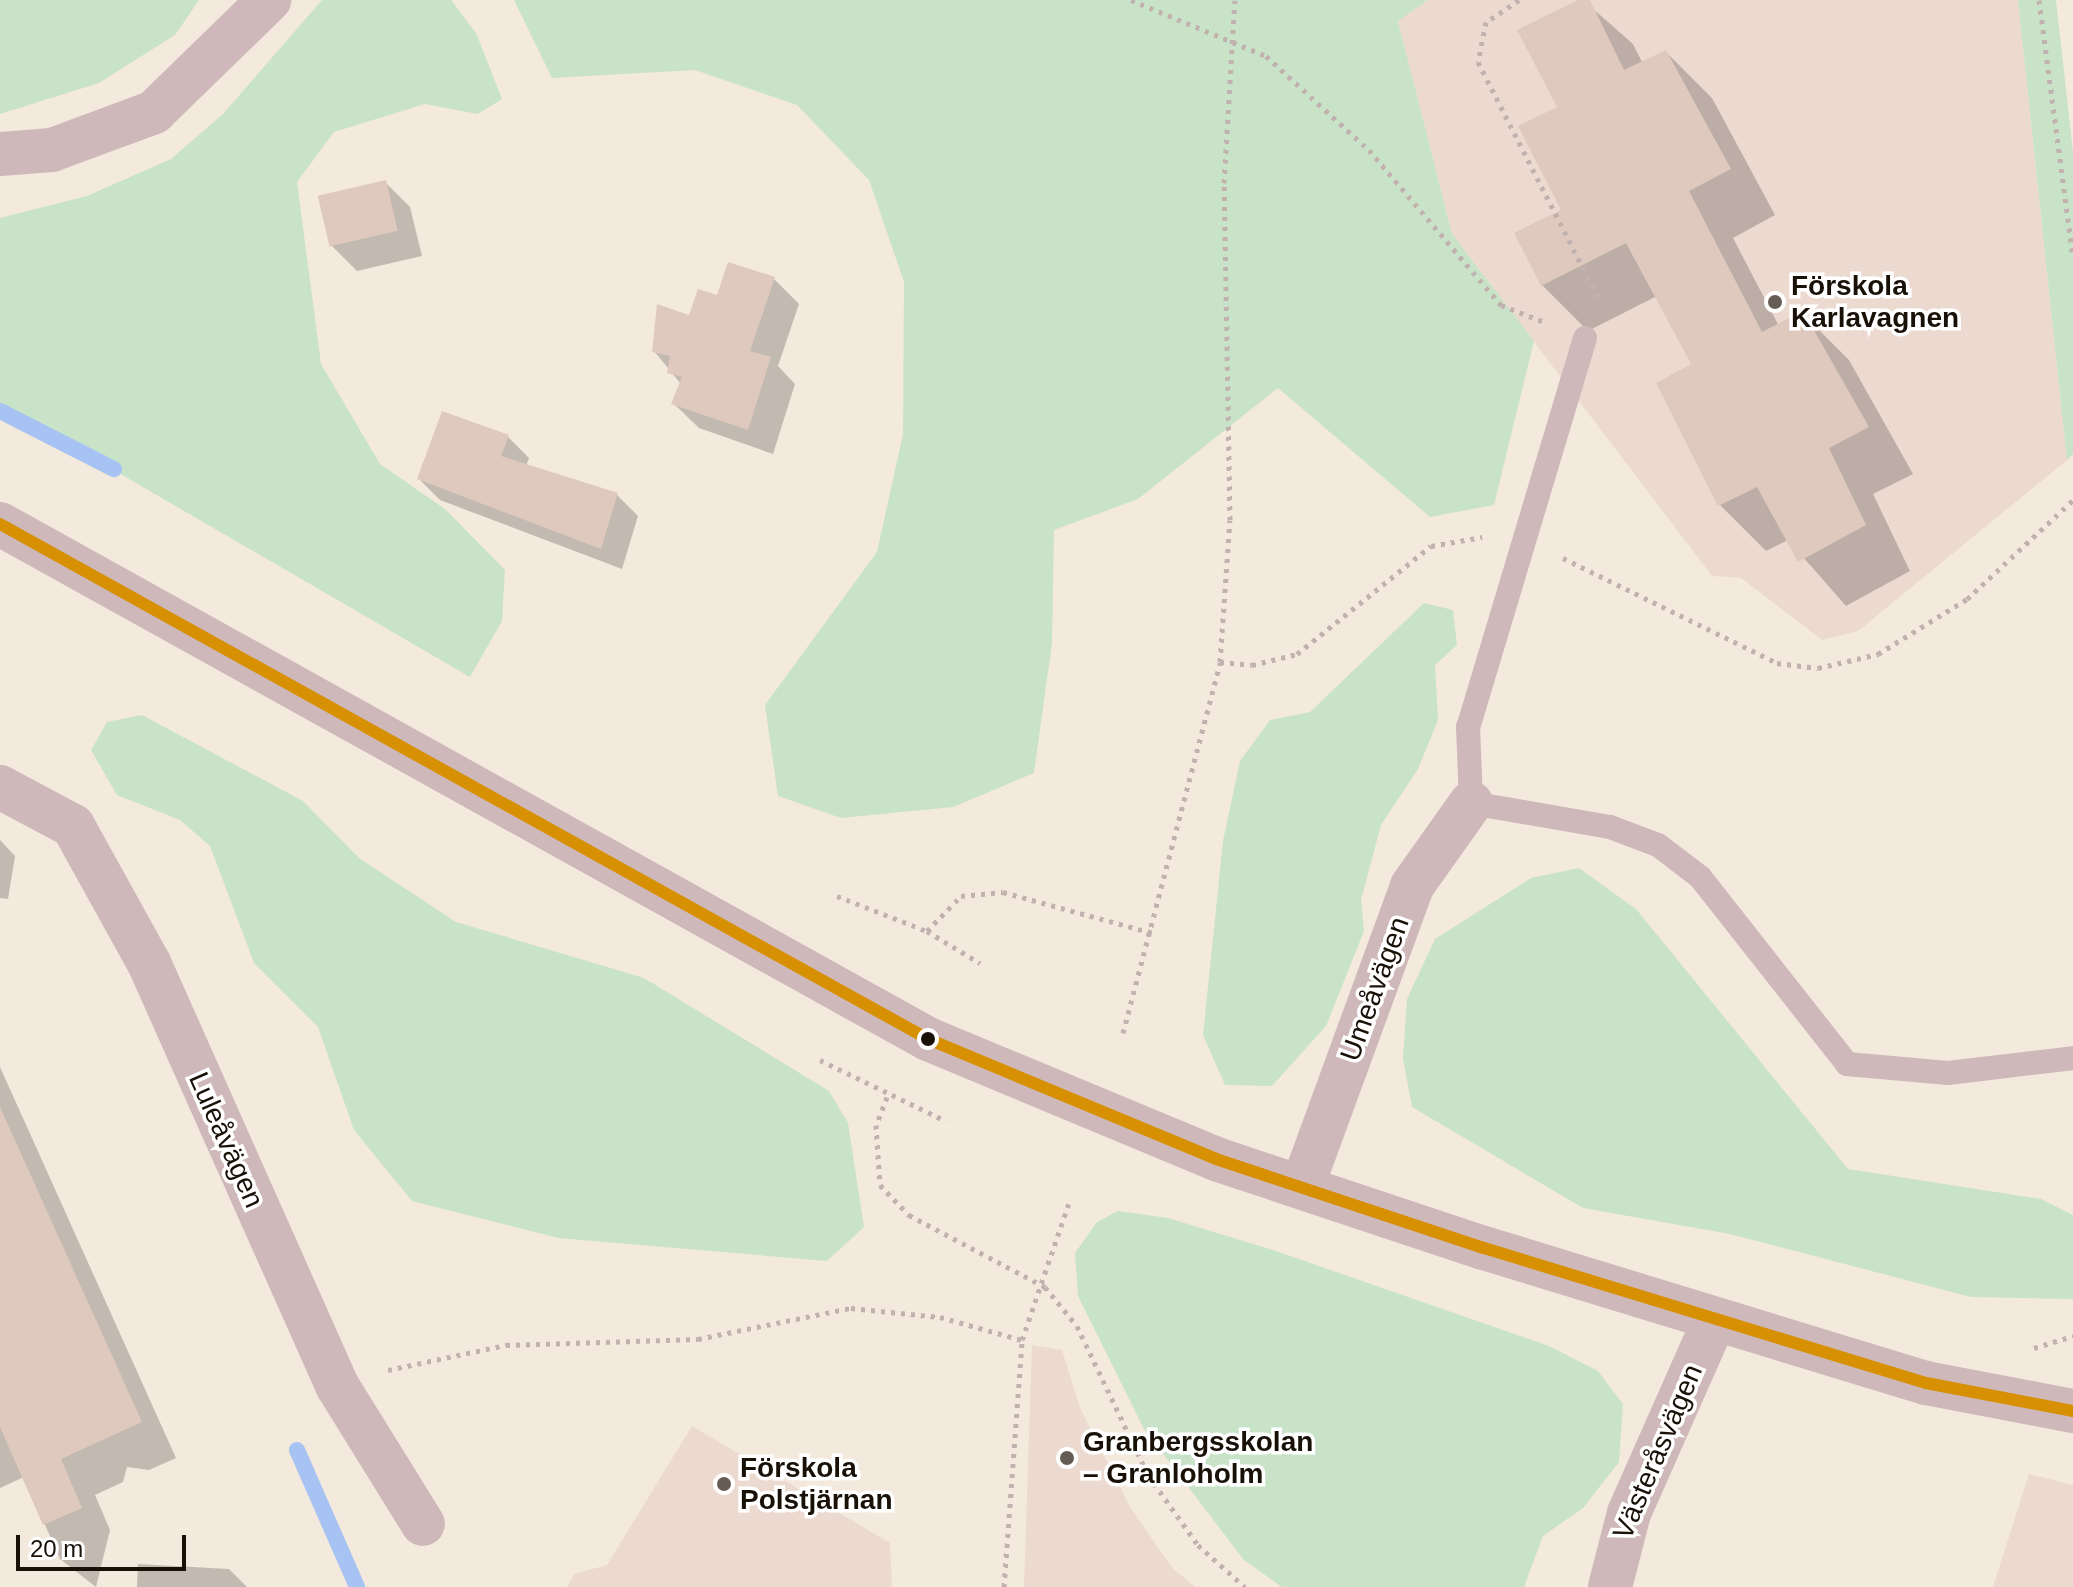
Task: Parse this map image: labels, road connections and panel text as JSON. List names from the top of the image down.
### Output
{
  "streets": {
    "street": ["Umeåvägen", "Luleåvägen", "Västeråsvägen"]
  },
  "places": ["Förskola Karlavagnen", "Granbergsskolan – Granloholm", "Förskola Polstjärnan"],
  "scale_bar": "20 m"
}
